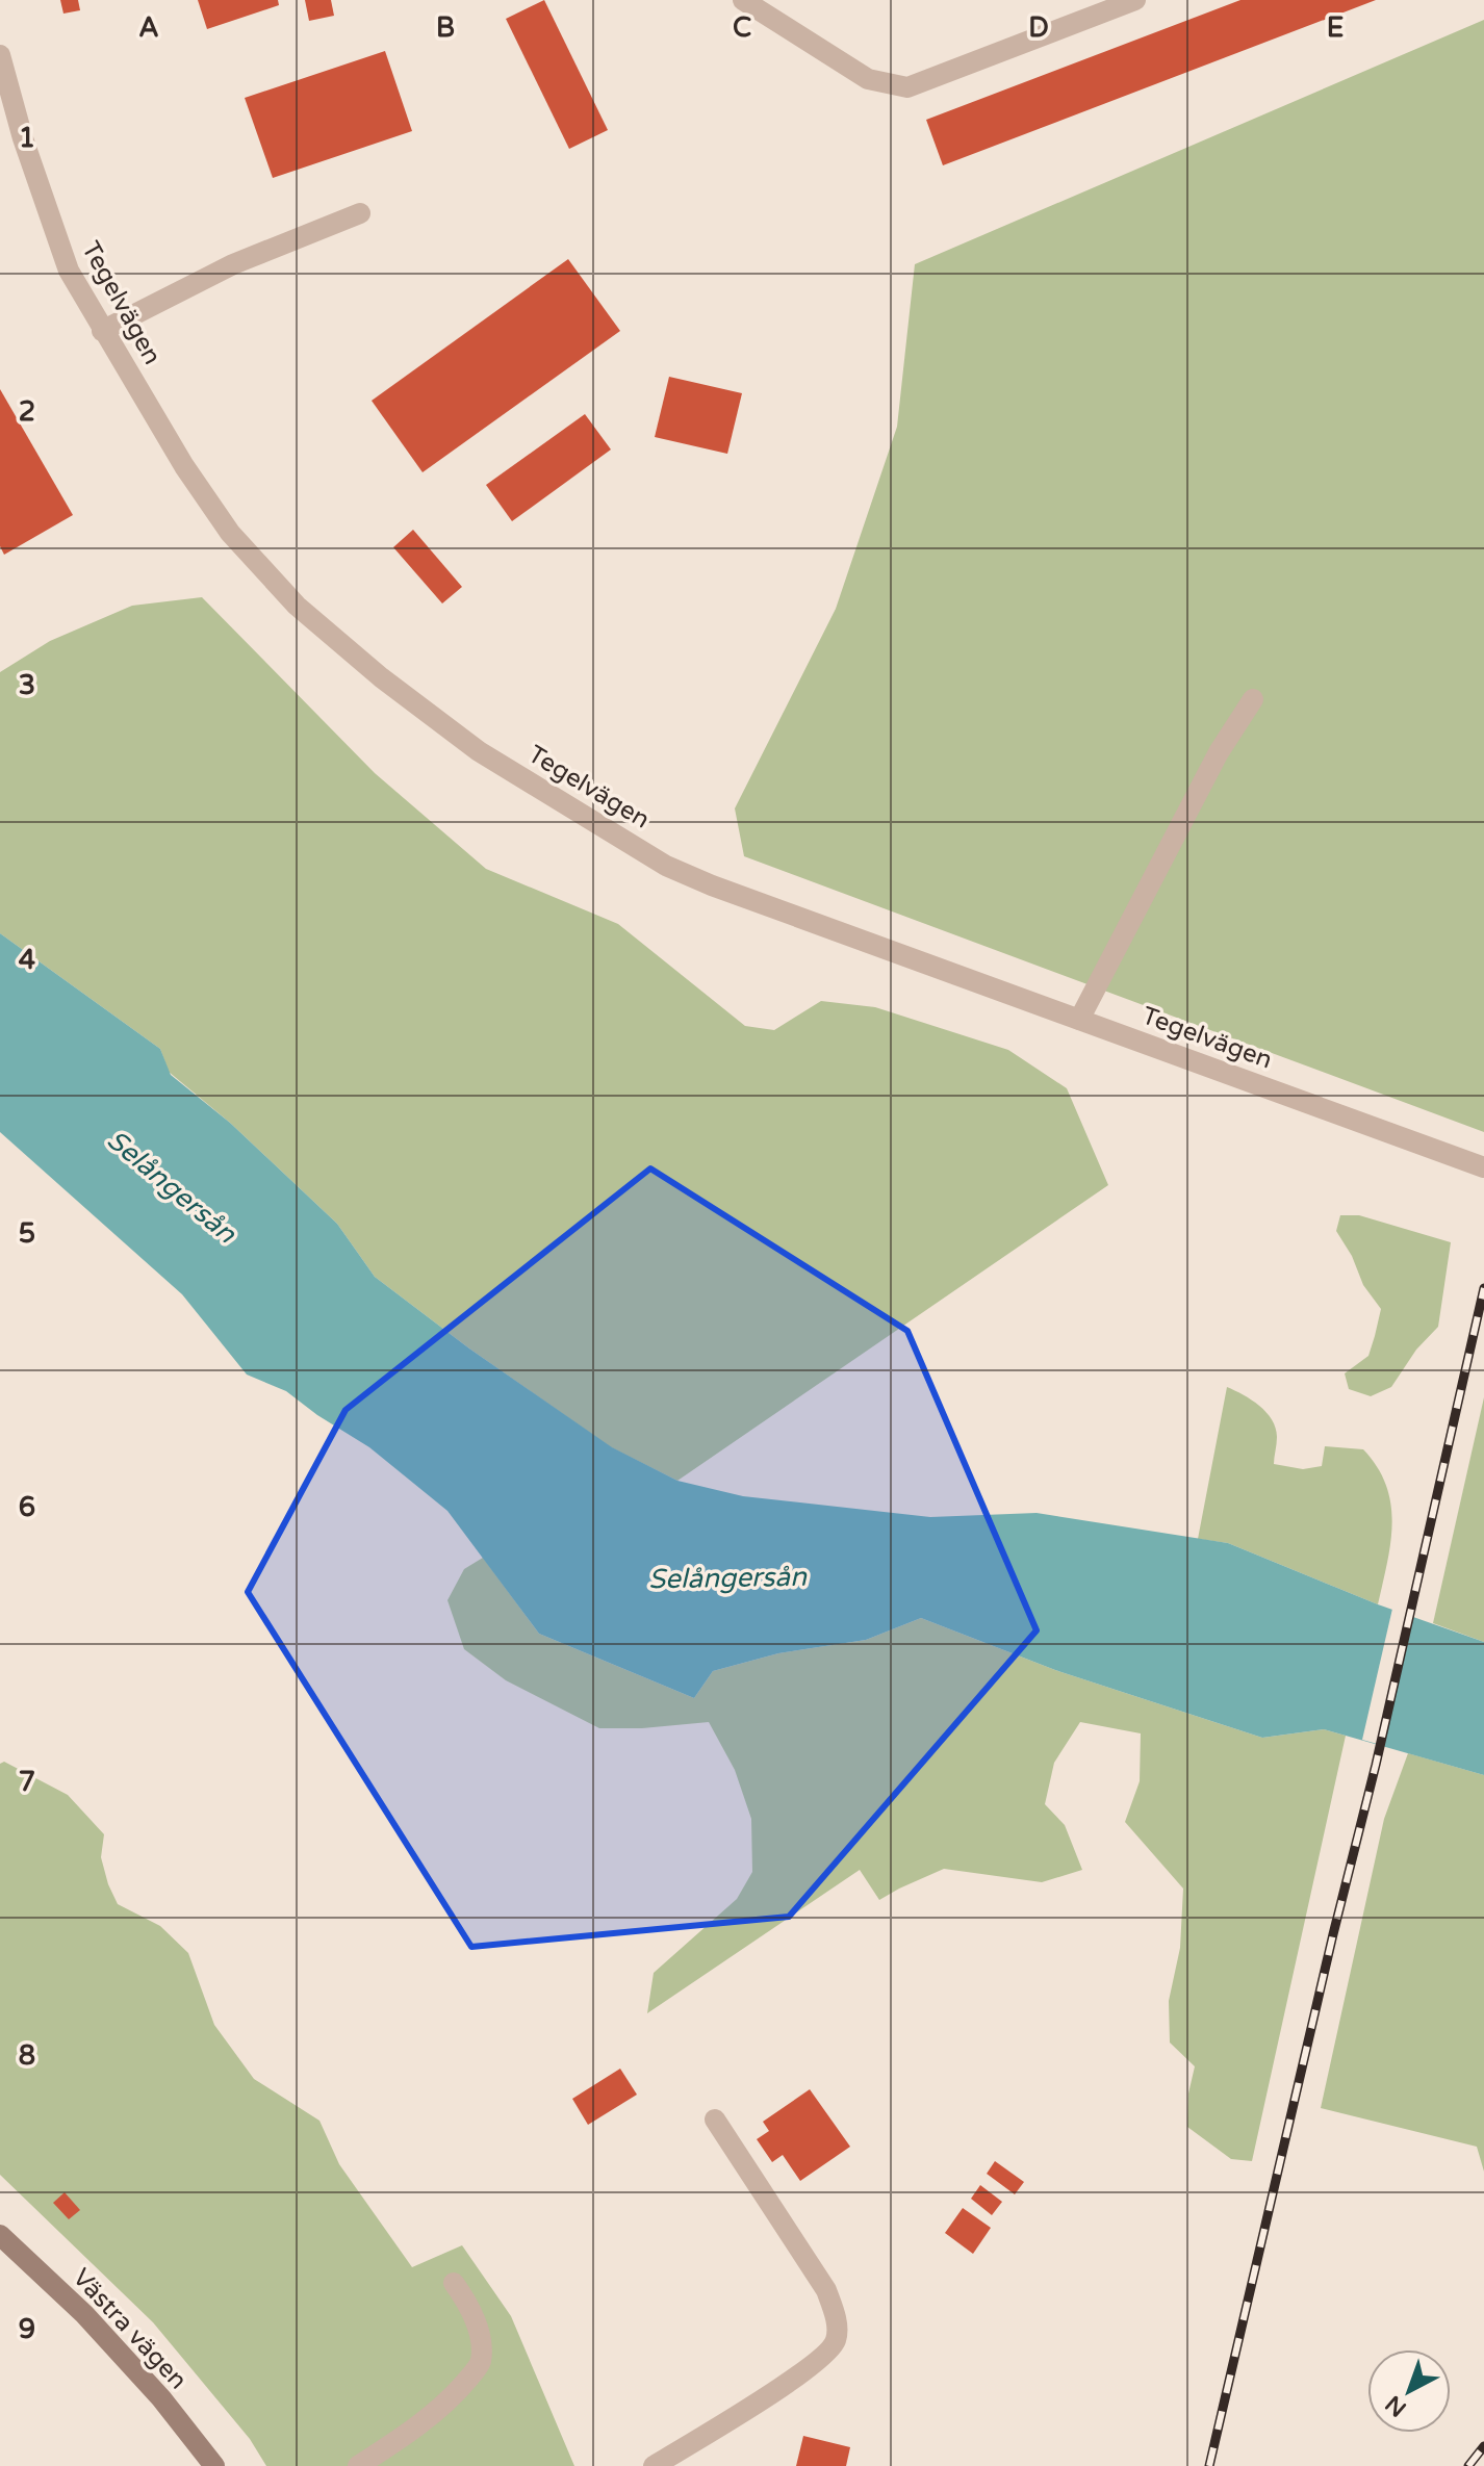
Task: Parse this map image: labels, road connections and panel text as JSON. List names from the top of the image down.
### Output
{
  "streets": {
    "street": ["Tegelvägen", "Västra vägen"]
  },
  "water": ["Selångersån"],
  "north": "bottom left",
  "grid": {
    "columns": [
      "A",
      "B",
      "C",
      "D",
      "E"
    ],
    "rows": [
      "1",
      "2",
      "3",
      "4",
      "5",
      "6",
      "7",
      "8",
      "9"
    ]
  }
}
